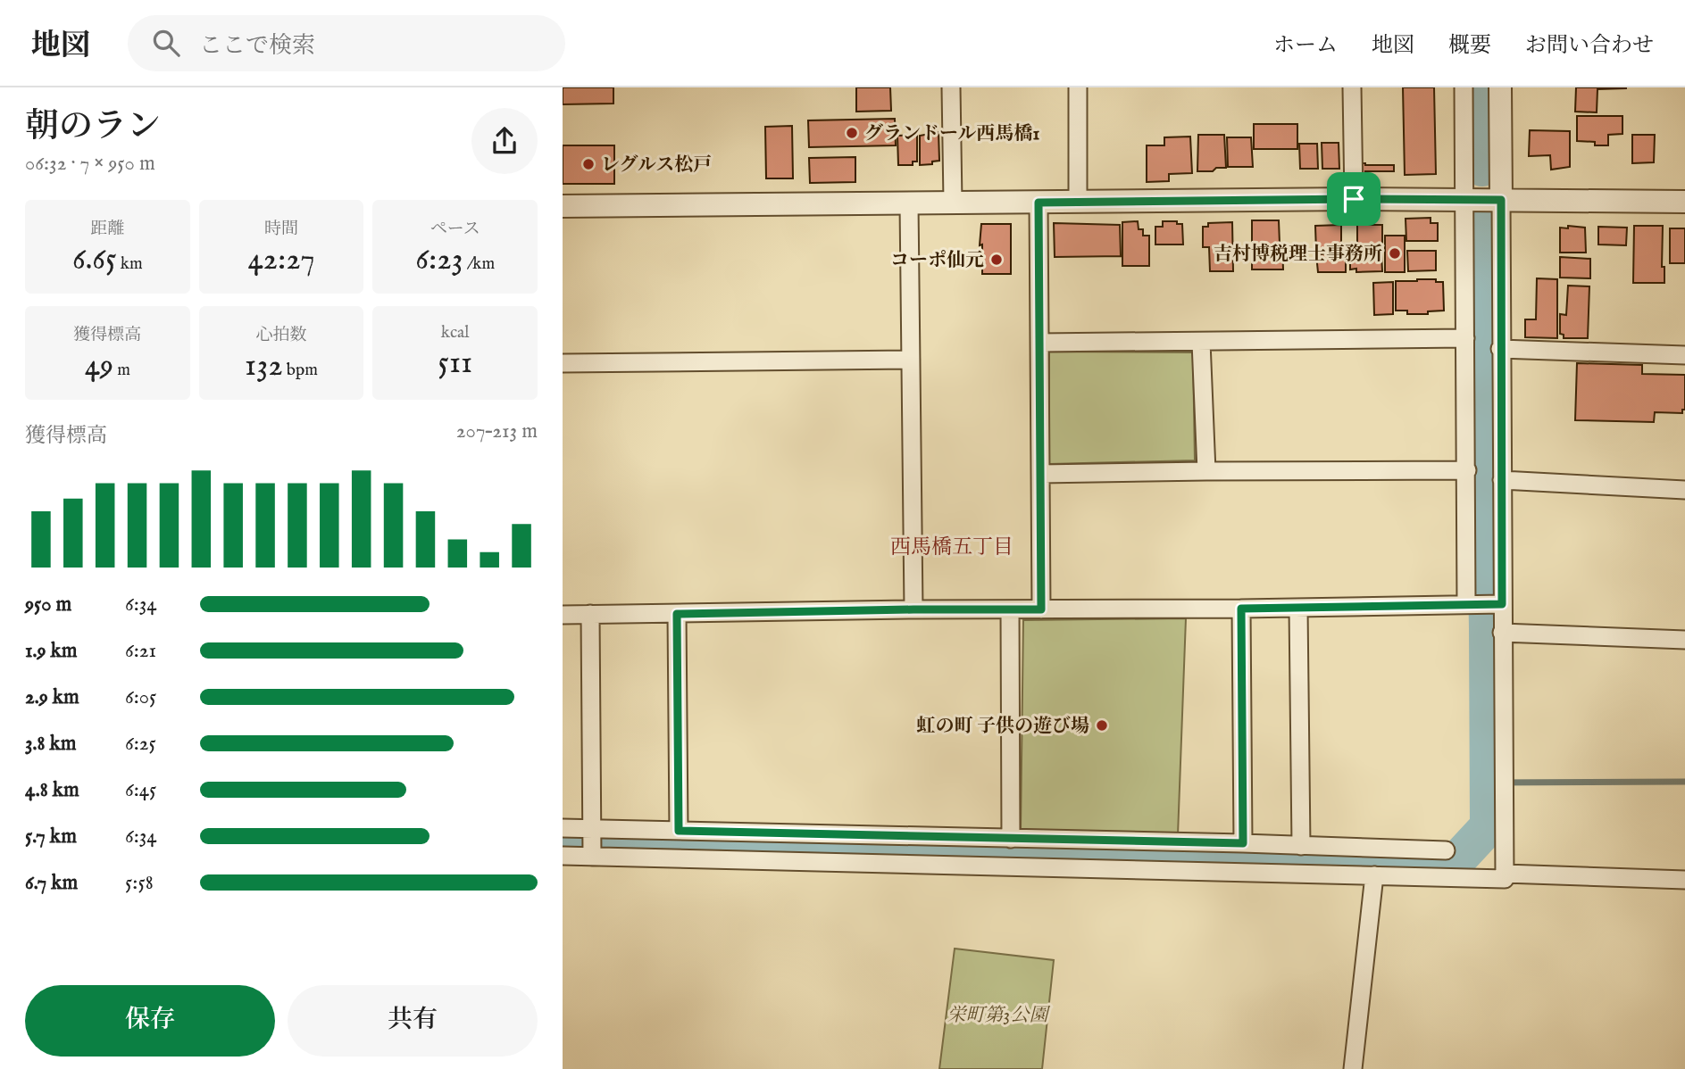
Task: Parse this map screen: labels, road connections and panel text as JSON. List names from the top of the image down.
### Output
{
  "districts": ["西馬橋五丁目"],
  "parks": ["栄町第3公園"],
  "places": [
    "グランドール西馬橋1",
    "レグルス松戸",
    "吉村博税理士事務所",
    "コーポ仙元",
    "虹の町 子供の遊び場"
  ],
  "page": {
    "header": "地図",
    "search": "ここで検索",
    "nav": [
      "ホーム",
      "地図",
      "概要",
      "お問い合わせ"
    ],
    "heading": ["朝のラン", "06:32 · 7 × 950 m"],
    "stats": [
      ["距離", "6.65 km"],
      ["時間", "42:27"],
      ["ペース", "6:23 /km"],
      ["獲得標高", "49 m"],
      ["心拍数", "132 bpm"],
      ["kcal", "511"]
    ],
    "chart": ["獲得標高", "207–213 m"],
    "list": [
      {
        "name": "950 m",
        "note": "6:34"
      },
      {
        "name": "1.9 km",
        "note": "6:21"
      },
      {
        "name": "2.9 km",
        "note": "6:05"
      },
      {
        "name": "3.8 km",
        "note": "6:25"
      },
      {
        "name": "4.8 km",
        "note": "6:45"
      },
      {
        "name": "5.7 km",
        "note": "6:34"
      },
      {
        "name": "6.7 km",
        "note": "5:58"
      }
    ],
    "buttons": ["保存", "共有"]
  }
}
